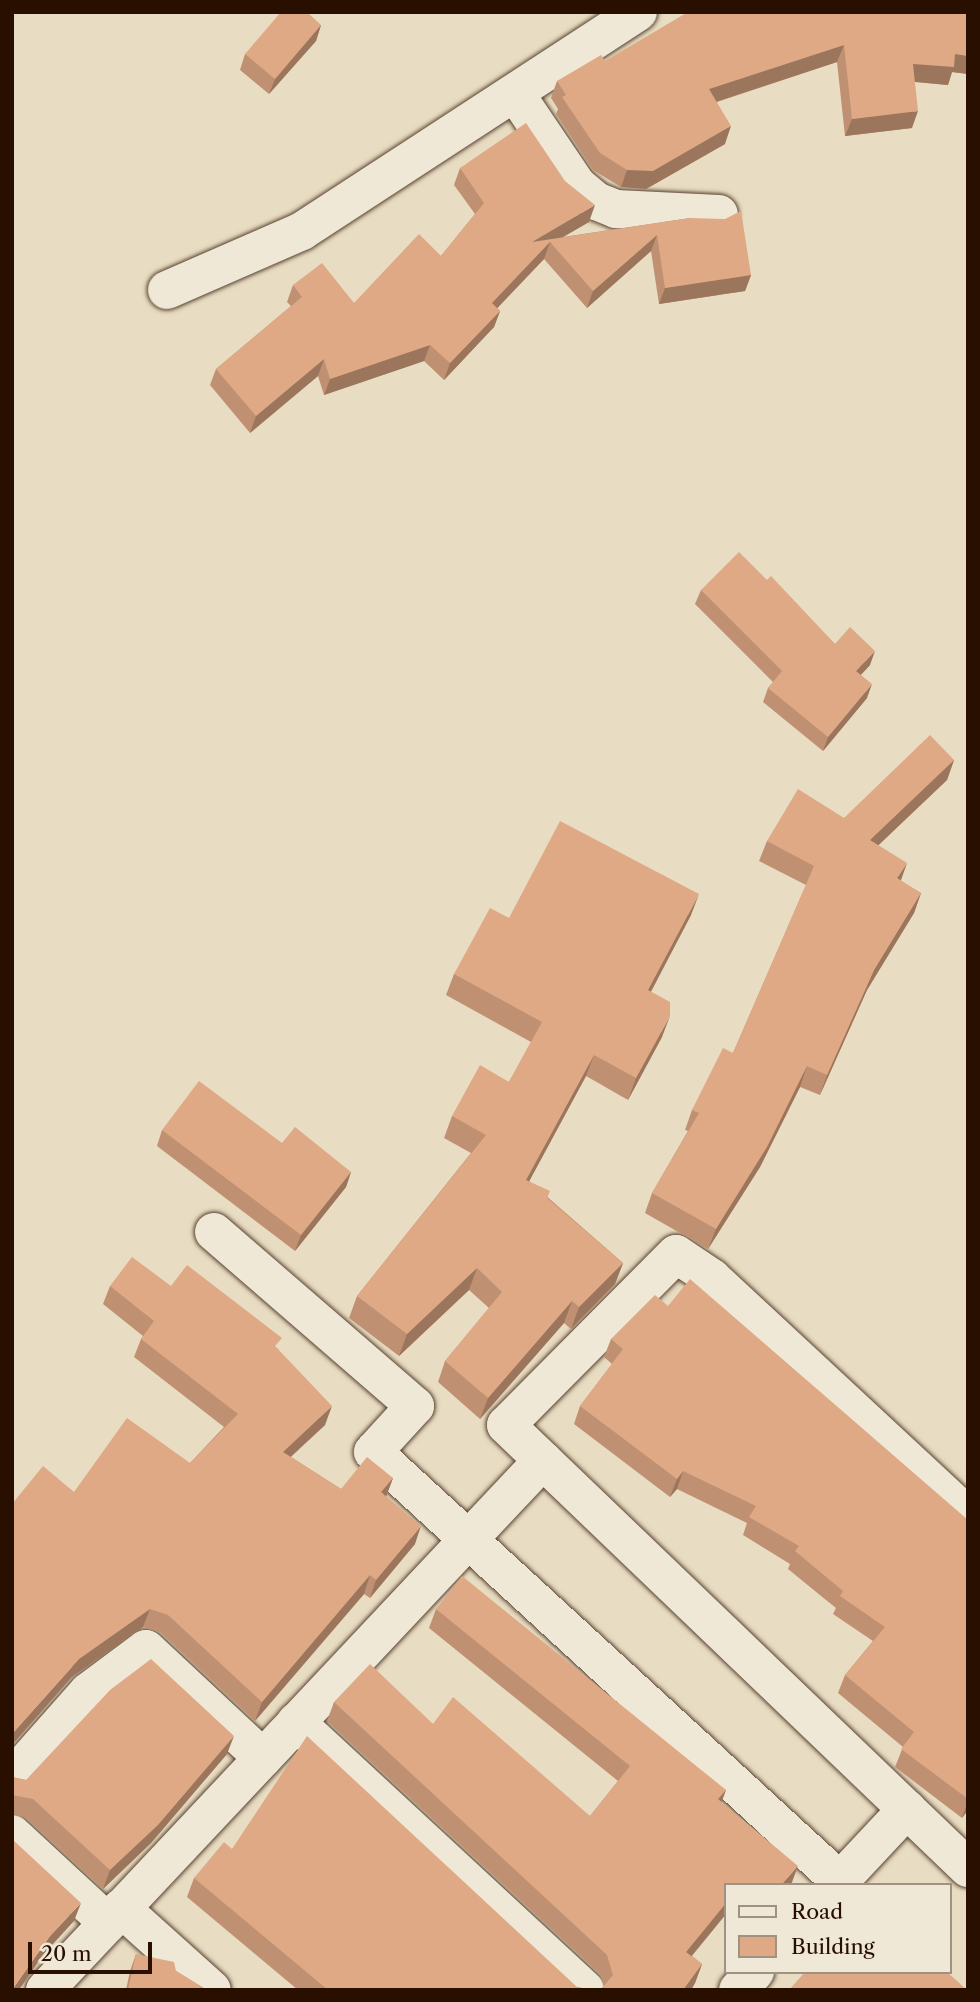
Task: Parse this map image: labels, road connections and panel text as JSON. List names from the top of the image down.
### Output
{
  "legend": ["Road", "Building"],
  "scale_bar": "20 m"
}
